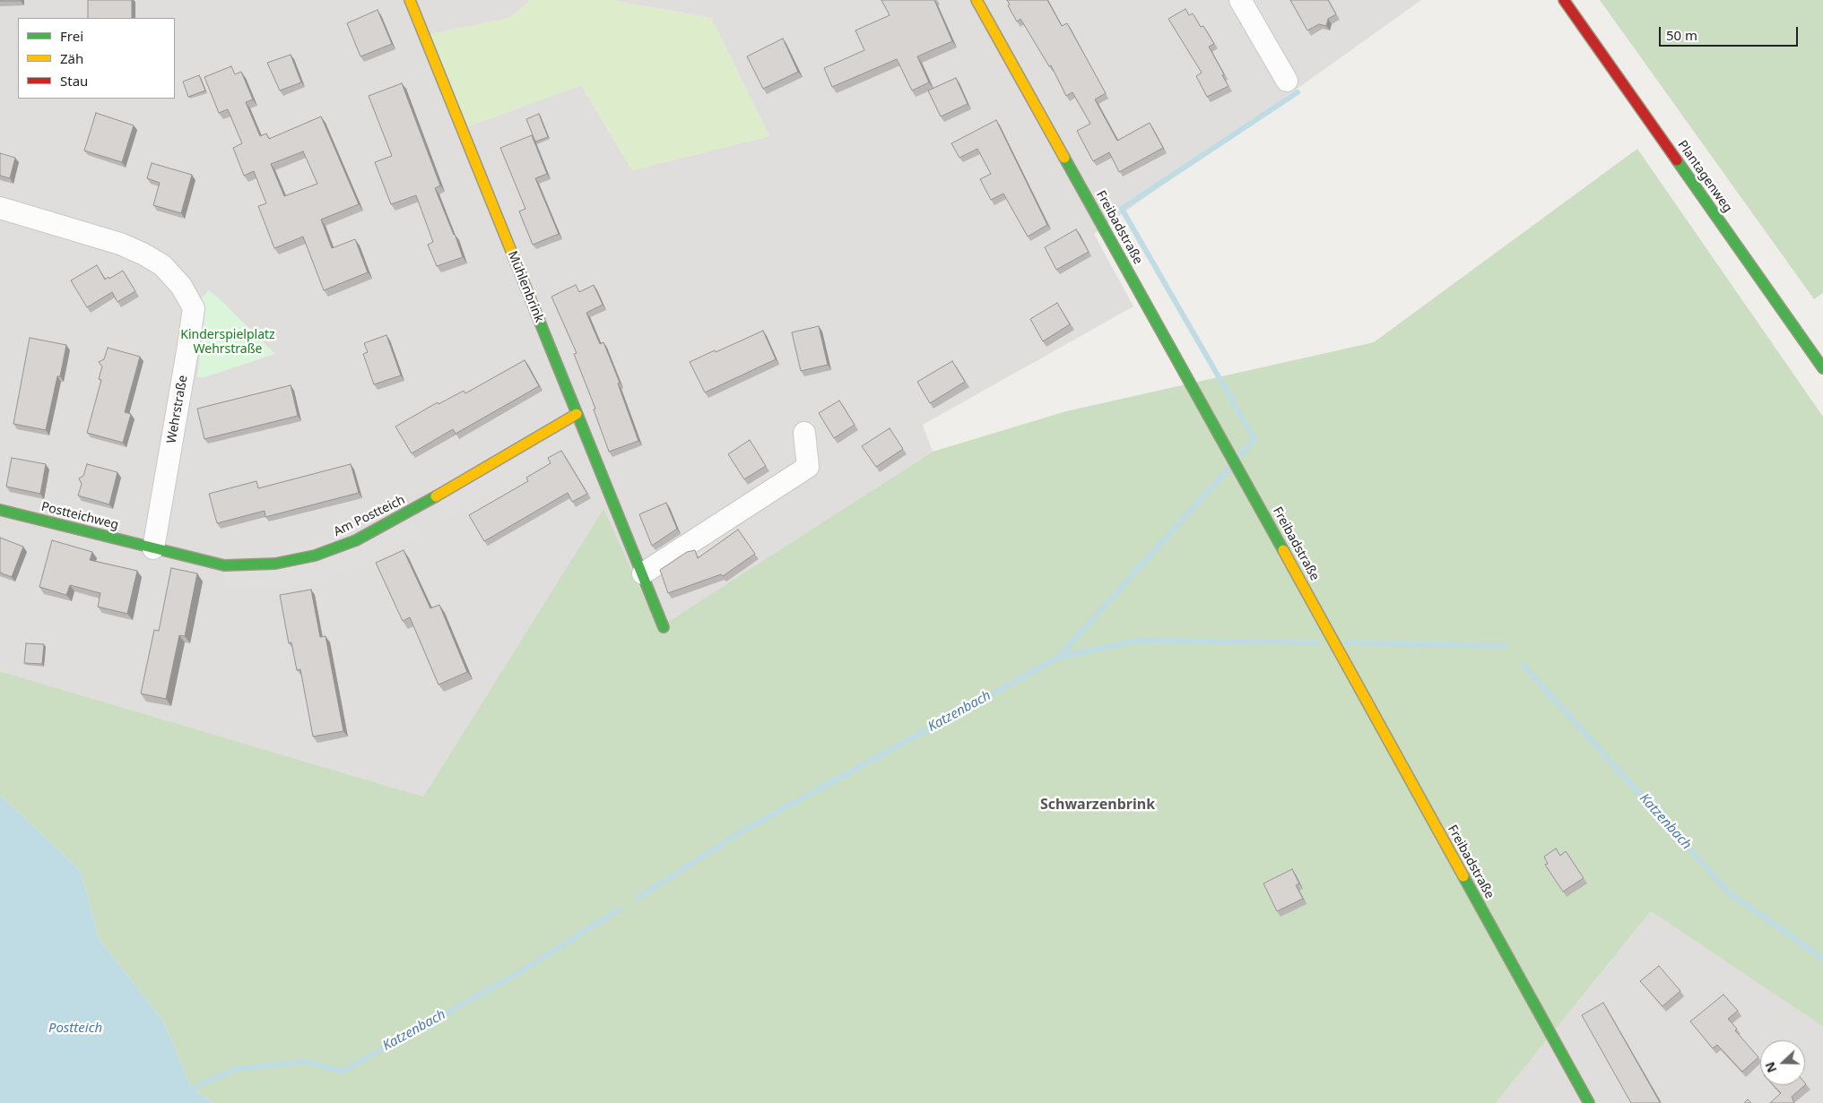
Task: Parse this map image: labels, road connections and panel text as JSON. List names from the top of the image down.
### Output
{
  "streets": {
    "street": [
      "Plantagenweg",
      "Freibadstraße",
      "Mühlenbrink",
      "Wehrstraße",
      "Postteichweg",
      "Am Postteich"
    ]
  },
  "crossings": [
    ["Mühlenbrink", "Am Postteich"],
    ["Wehrstraße", "Postteichweg"],
    ["Wehrstraße", "Am Postteich"],
    ["Postteichweg", "Am Postteich"]
  ],
  "districts": ["Schwarzenbrink"],
  "water": ["Katzenbach", "Postteich"],
  "parks": ["Kinderspielplatz Wehrstraße"],
  "legend": ["Frei", "Zäh", "Stau"],
  "scale_bar": "50 m",
  "north": "left"
}
